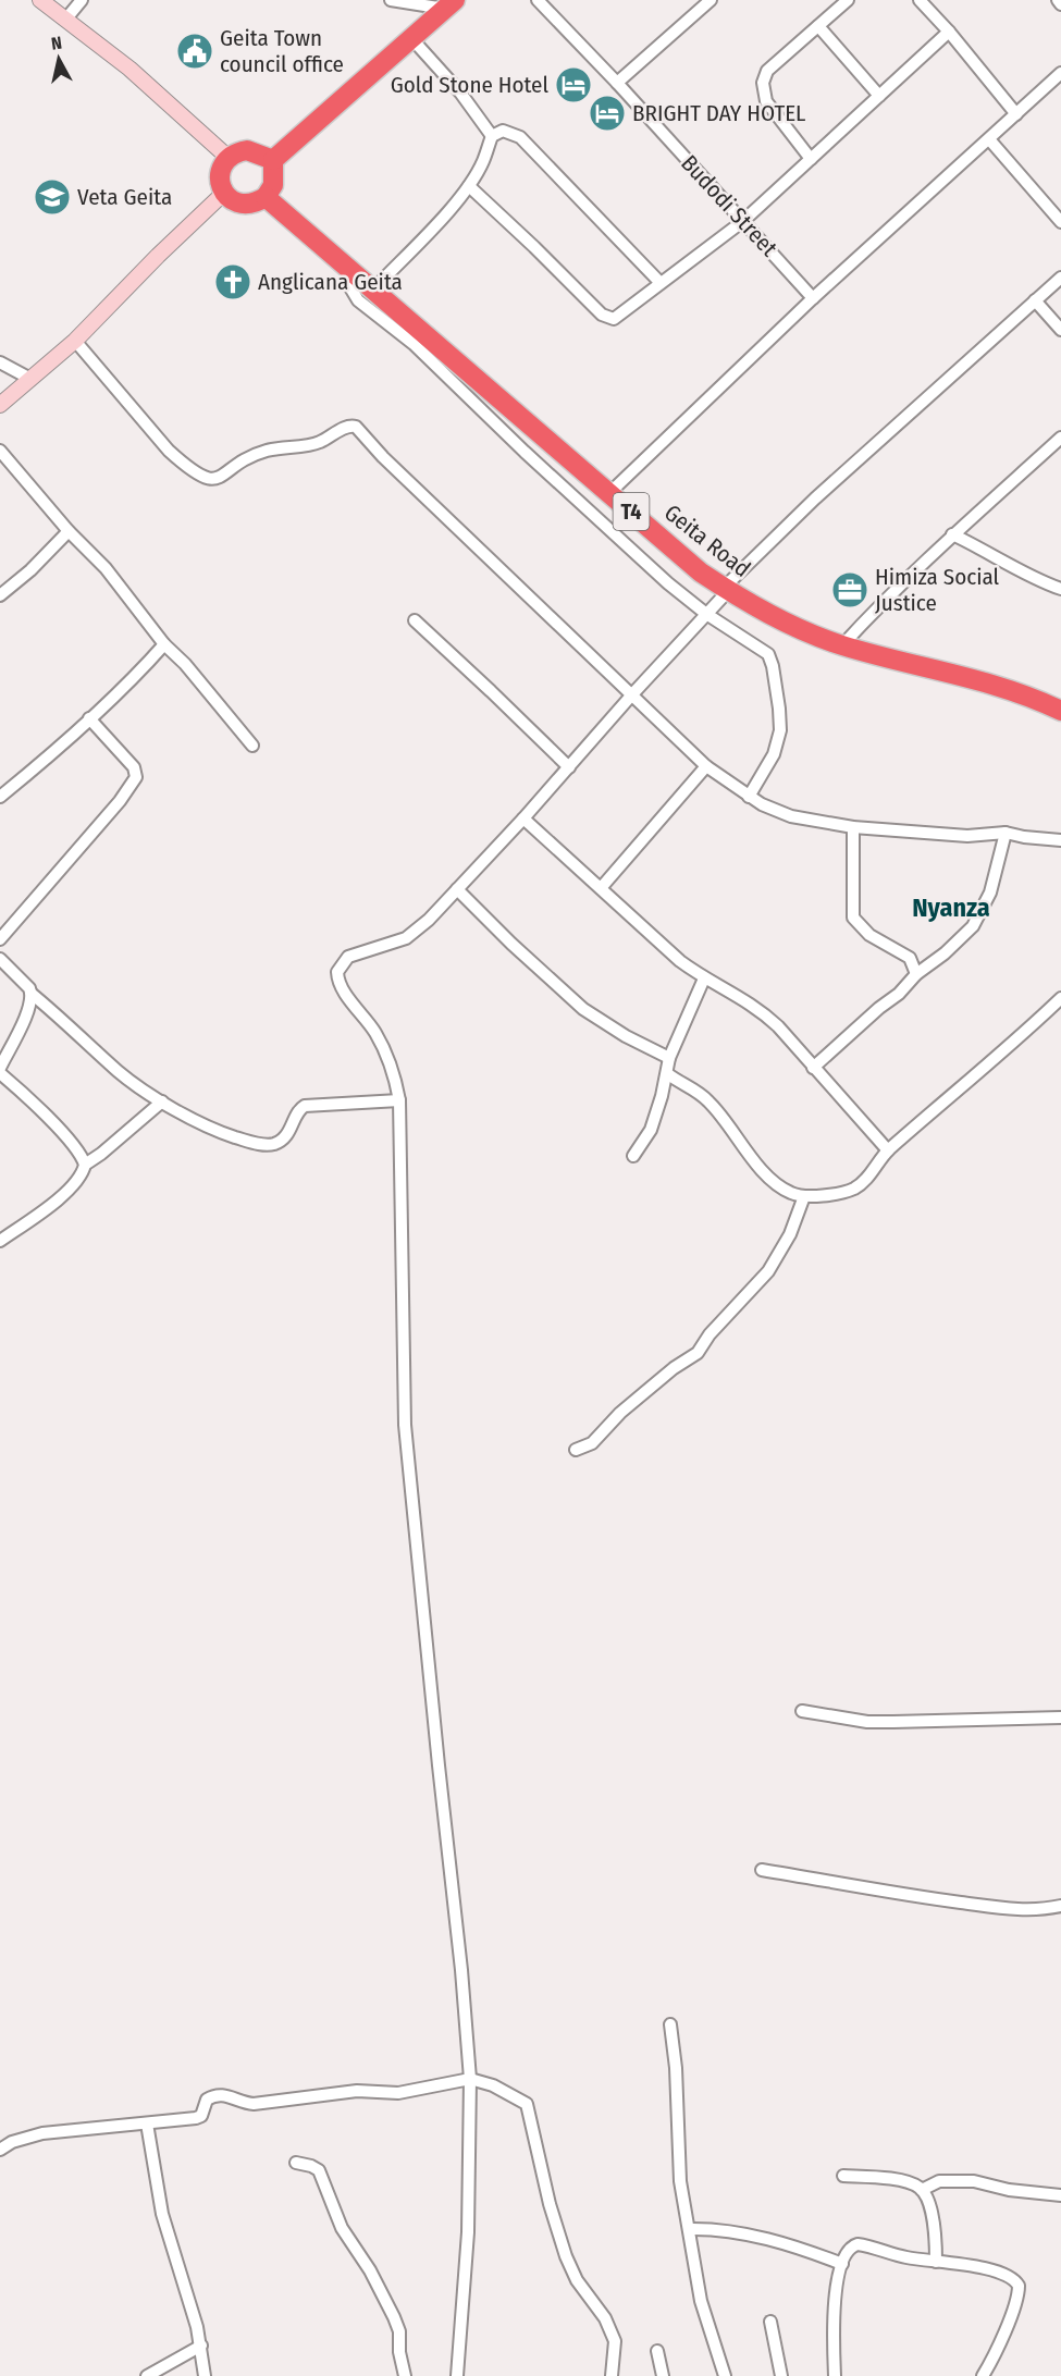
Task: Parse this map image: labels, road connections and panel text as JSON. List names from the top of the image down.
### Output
{
  "streets": {
    "highway": ["T4", "Geita Road"],
    "street": ["Budodi Street"]
  },
  "districts": ["Nyanza"],
  "places": {
    "public building": ["Geita Town council office"],
    "hotel": ["Gold Stone Hotel", "BRIGHT DAY HOTEL"],
    "school or university": ["Veta Geita"],
    "church": ["Anglicana Geita"],
    "office": ["Himiza Social Justice"]
  },
  "north": "top"
}
